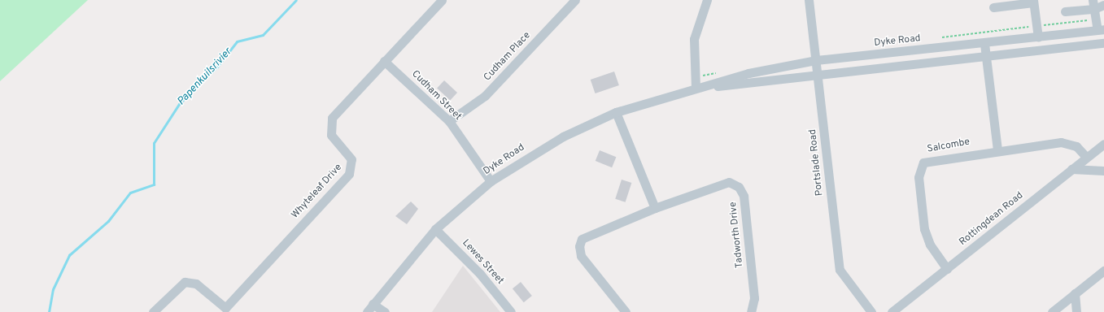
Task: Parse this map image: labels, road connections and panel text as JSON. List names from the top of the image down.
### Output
{
  "streets": {
    "street": [
      "Dyke Road",
      "Cudham Place",
      "Cudham Street",
      "Salcombe",
      "Portslade Road",
      "Whyteleaf Drive",
      "Rottingdean Road",
      "Tadworth Drive",
      "Lewes Street"
    ]
  },
  "crossings": [
    ["Dyke Road", "Cudham Street"],
    ["Dyke Road", "Portslade Road"],
    ["Dyke Road", "Lewes Street"],
    ["Cudham Place", "Cudham Street"],
    ["Cudham Street", "Whyteleaf Drive"],
    ["Salcombe", "Rottingdean Road"]
  ],
  "water": ["Papenkuilsrivier"]
}
